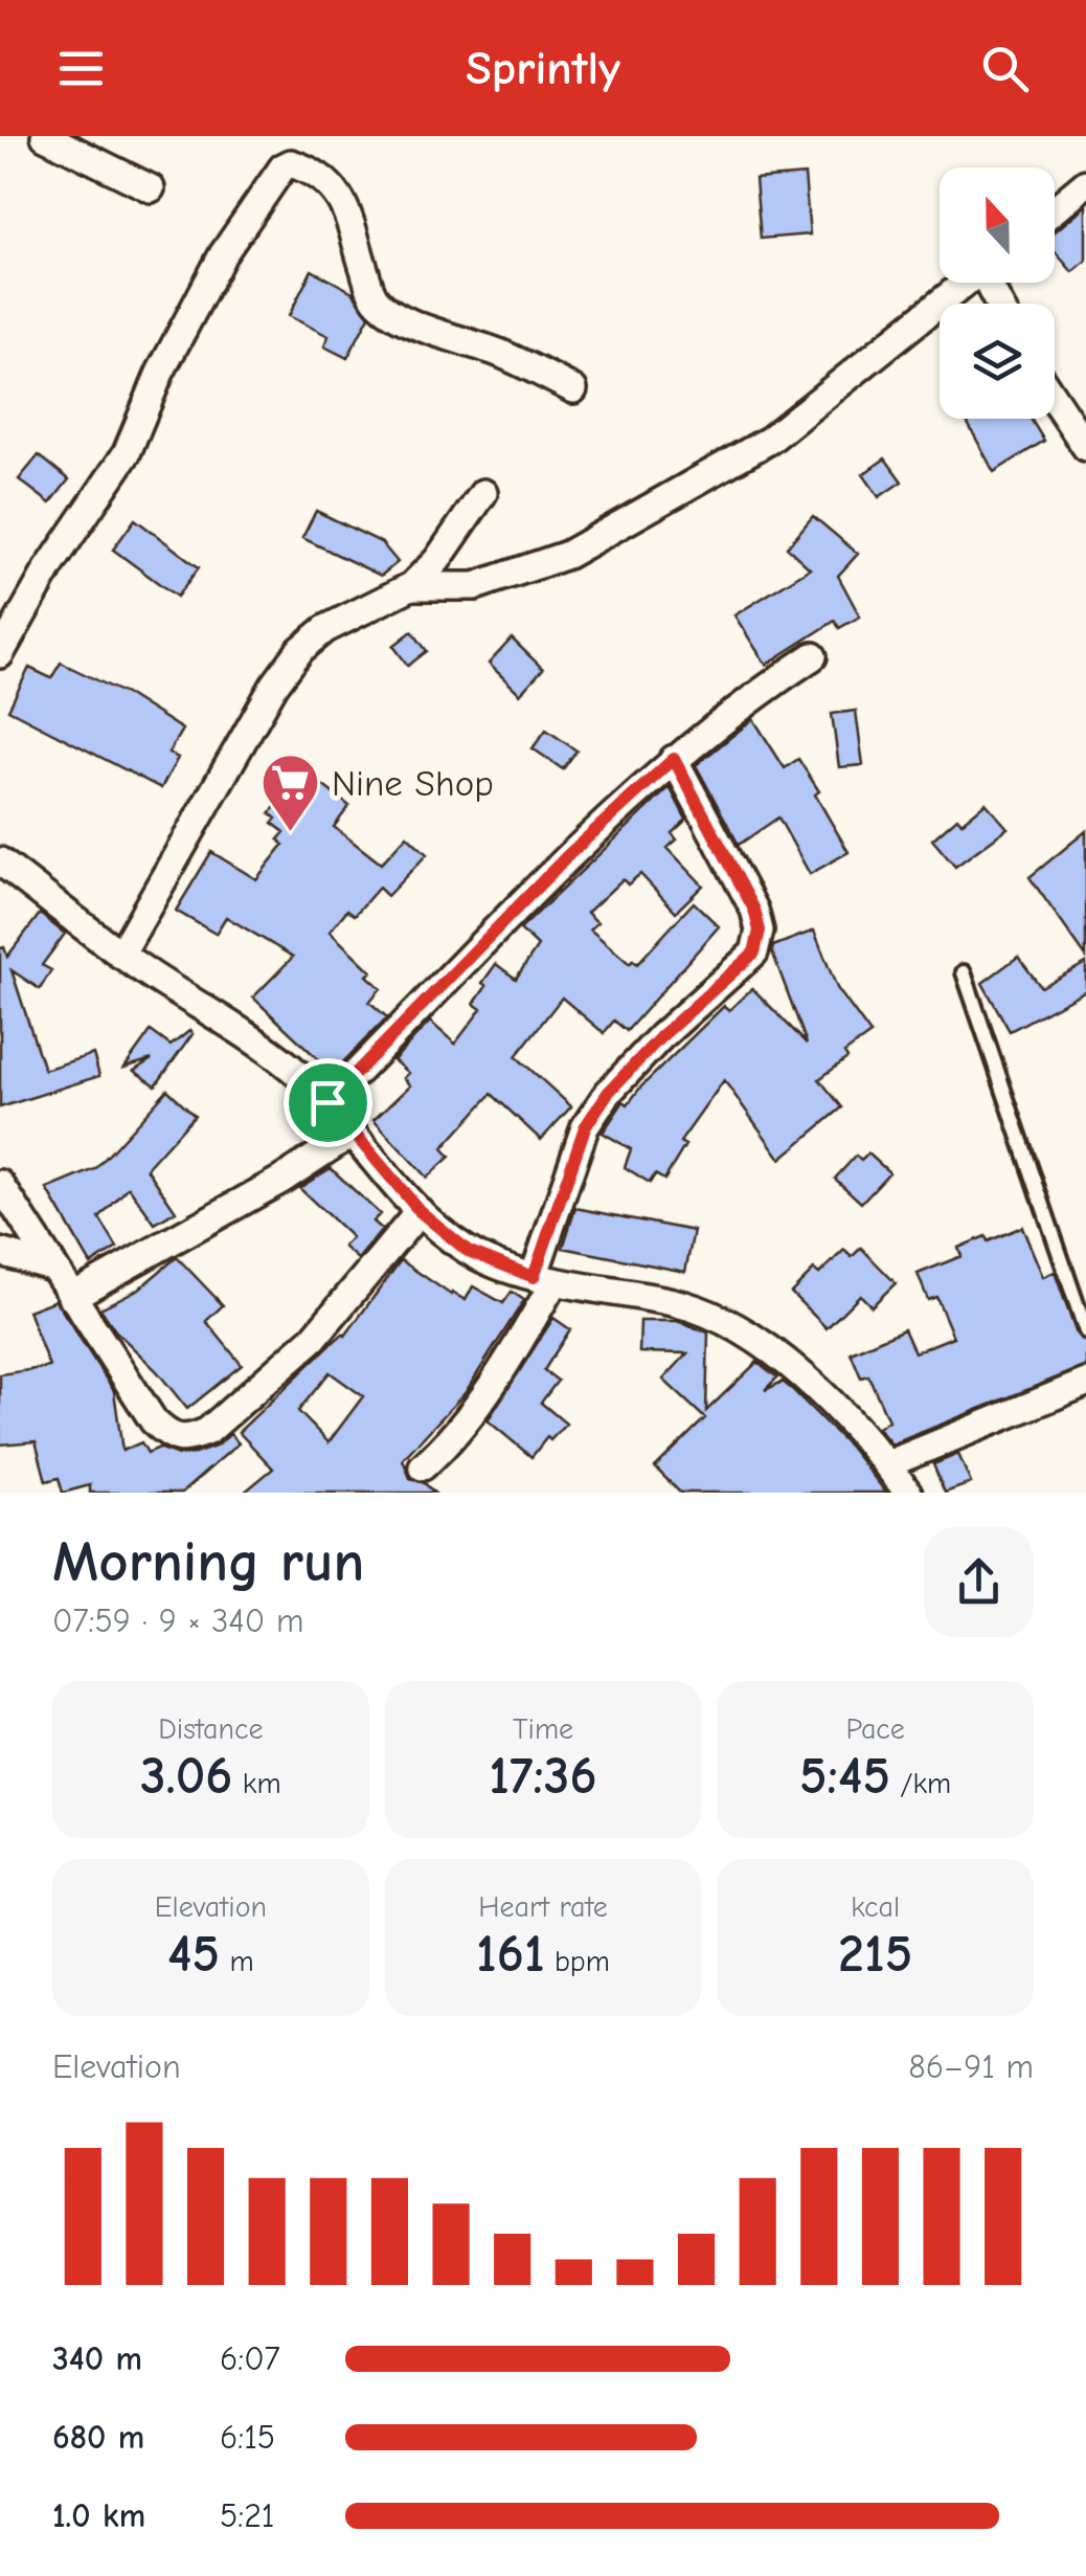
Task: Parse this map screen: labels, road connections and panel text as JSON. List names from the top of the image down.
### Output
{
  "places": {
    "supermarket": ["Nine Shop"]
  },
  "north": "top",
  "page": {
    "header": "Sprintly",
    "heading": ["Morning run", "07:59 · 9 × 340 m"],
    "stats": [
      ["Distance", "3.06 km"],
      ["Time", "17:36"],
      ["Pace", "5:45 /km"],
      ["Elevation", "45 m"],
      ["Heart rate", "161 bpm"],
      ["kcal", "215"]
    ],
    "chart": ["Elevation", "86–91 m"],
    "list": [
      {
        "name": "340 m",
        "note": "6:07"
      },
      {
        "name": "680 m",
        "note": "6:15"
      },
      {
        "name": "1.0 km",
        "note": "5:21"
      }
    ]
  }
}
